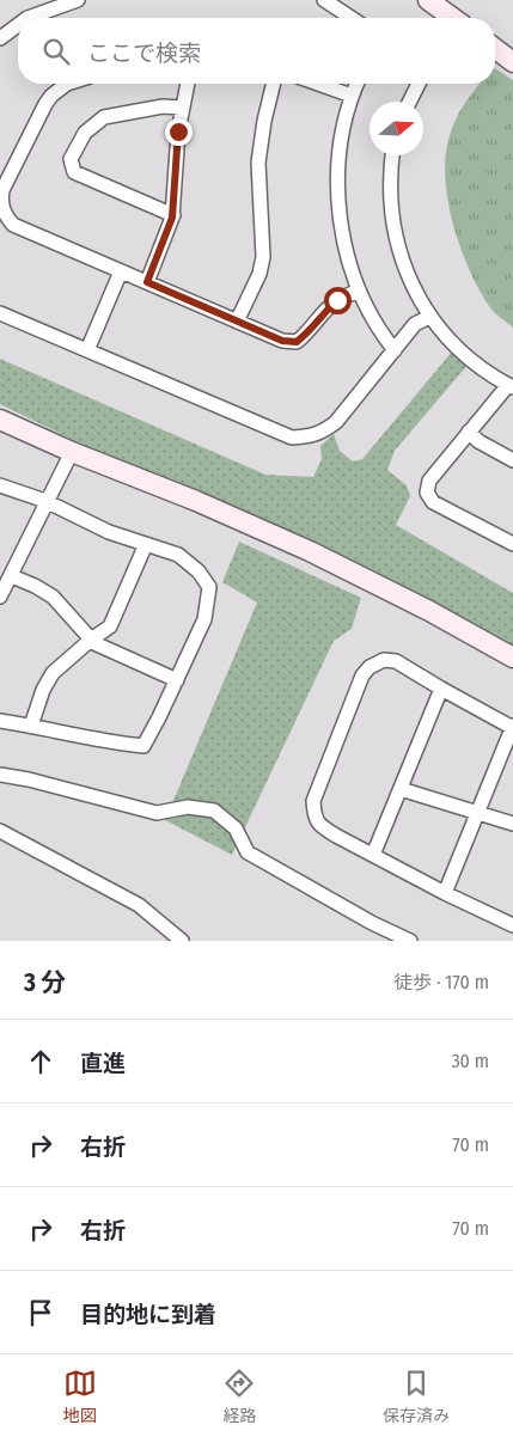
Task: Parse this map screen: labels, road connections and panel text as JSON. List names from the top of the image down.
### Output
{
  "north": "right",
  "page": {
    "search": "ここで検索",
    "heading": ["3 分", "徒歩 · 170 m"],
    "list": [
      ["直進", "30 m"],
      ["右折", "70 m"],
      ["右折", "70 m"],
      "目的地に到着"
    ],
    "nav": ["地図", "経路", "保存済み"]
  }
}
